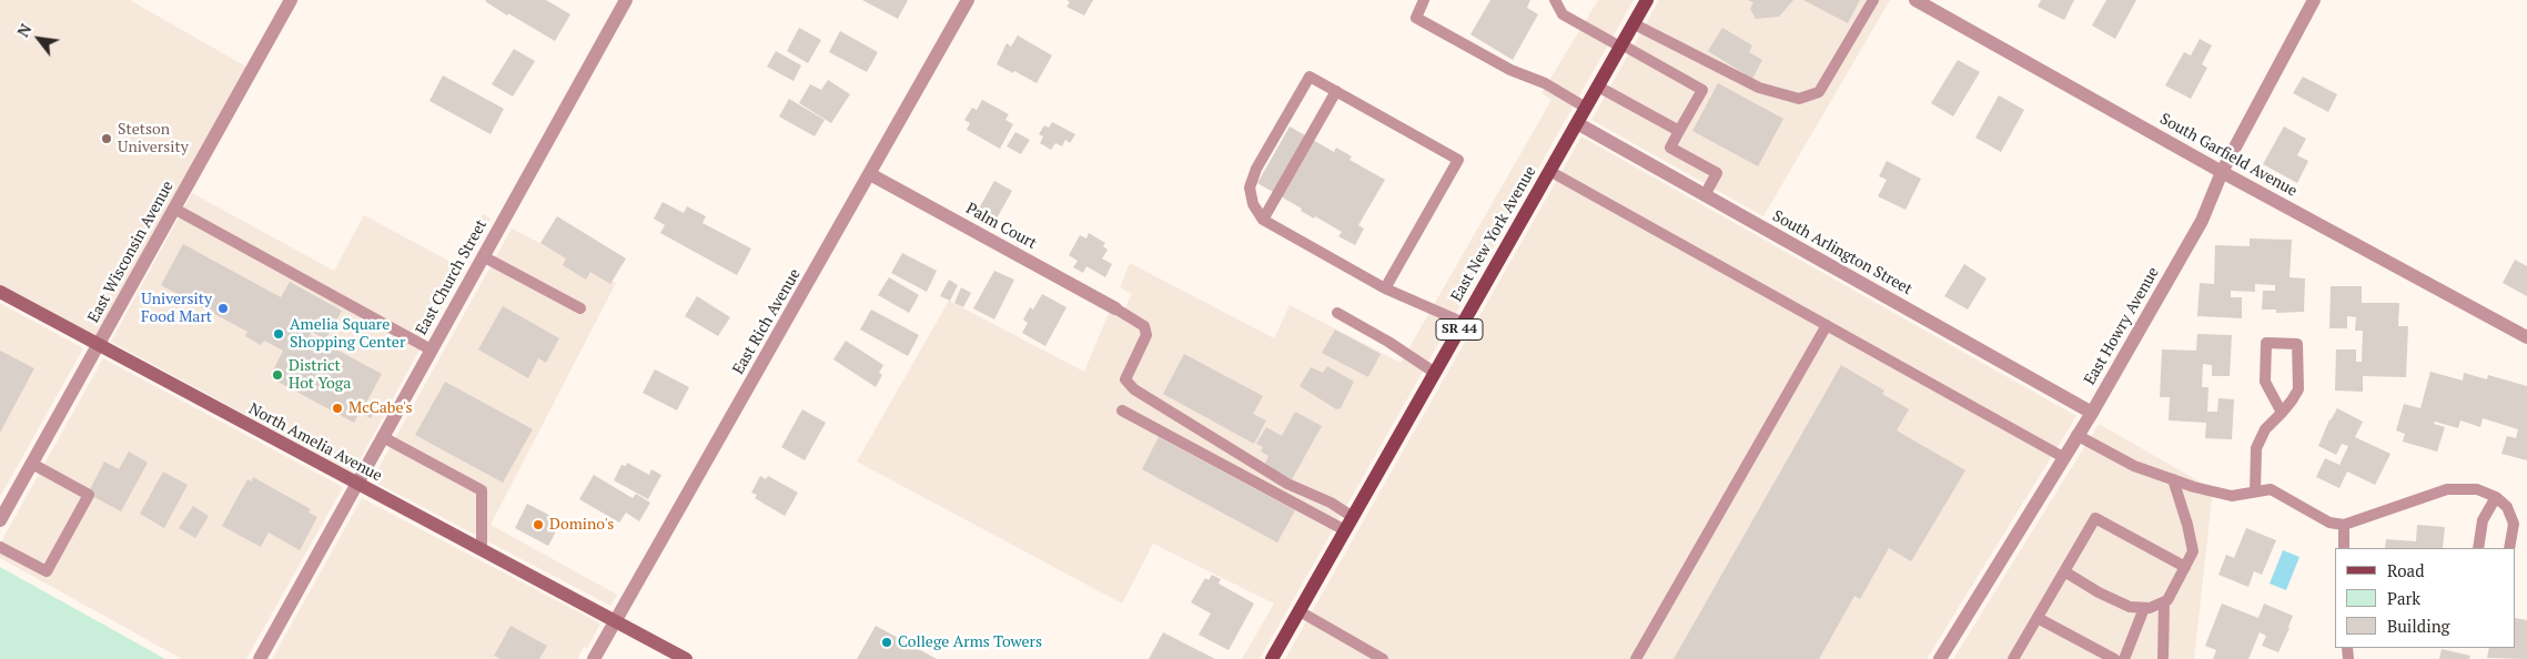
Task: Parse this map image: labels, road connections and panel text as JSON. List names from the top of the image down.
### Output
{
  "streets": {
    "main road": ["East New York Avenue", "SR 44", "North Amelia Avenue"],
    "street": [
      "South Garfield Avenue",
      "Palm Court",
      "East Wisconsin Avenue",
      "South Arlington Street",
      "East Church Street",
      "East Rich Avenue",
      "East Howry Avenue"
    ]
  },
  "crossings": [
    ["South Garfield Avenue", "East Howry Avenue"],
    ["Palm Court", "East Rich Avenue"],
    ["East New York Avenue", "South Arlington Street"],
    ["East Wisconsin Avenue", "North Amelia Avenue"],
    ["South Arlington Street", "East Howry Avenue"],
    ["East Church Street", "North Amelia Avenue"],
    ["East Rich Avenue", "North Amelia Avenue"]
  ],
  "places": [
    "Stetson University",
    "University Food Mart",
    "Amelia Square Shopping Center",
    "District Hot Yoga",
    "McCabe's",
    "Domino's",
    "College Arms Towers"
  ],
  "legend": ["Road", "Park", "Building"],
  "north": "top left"
}
